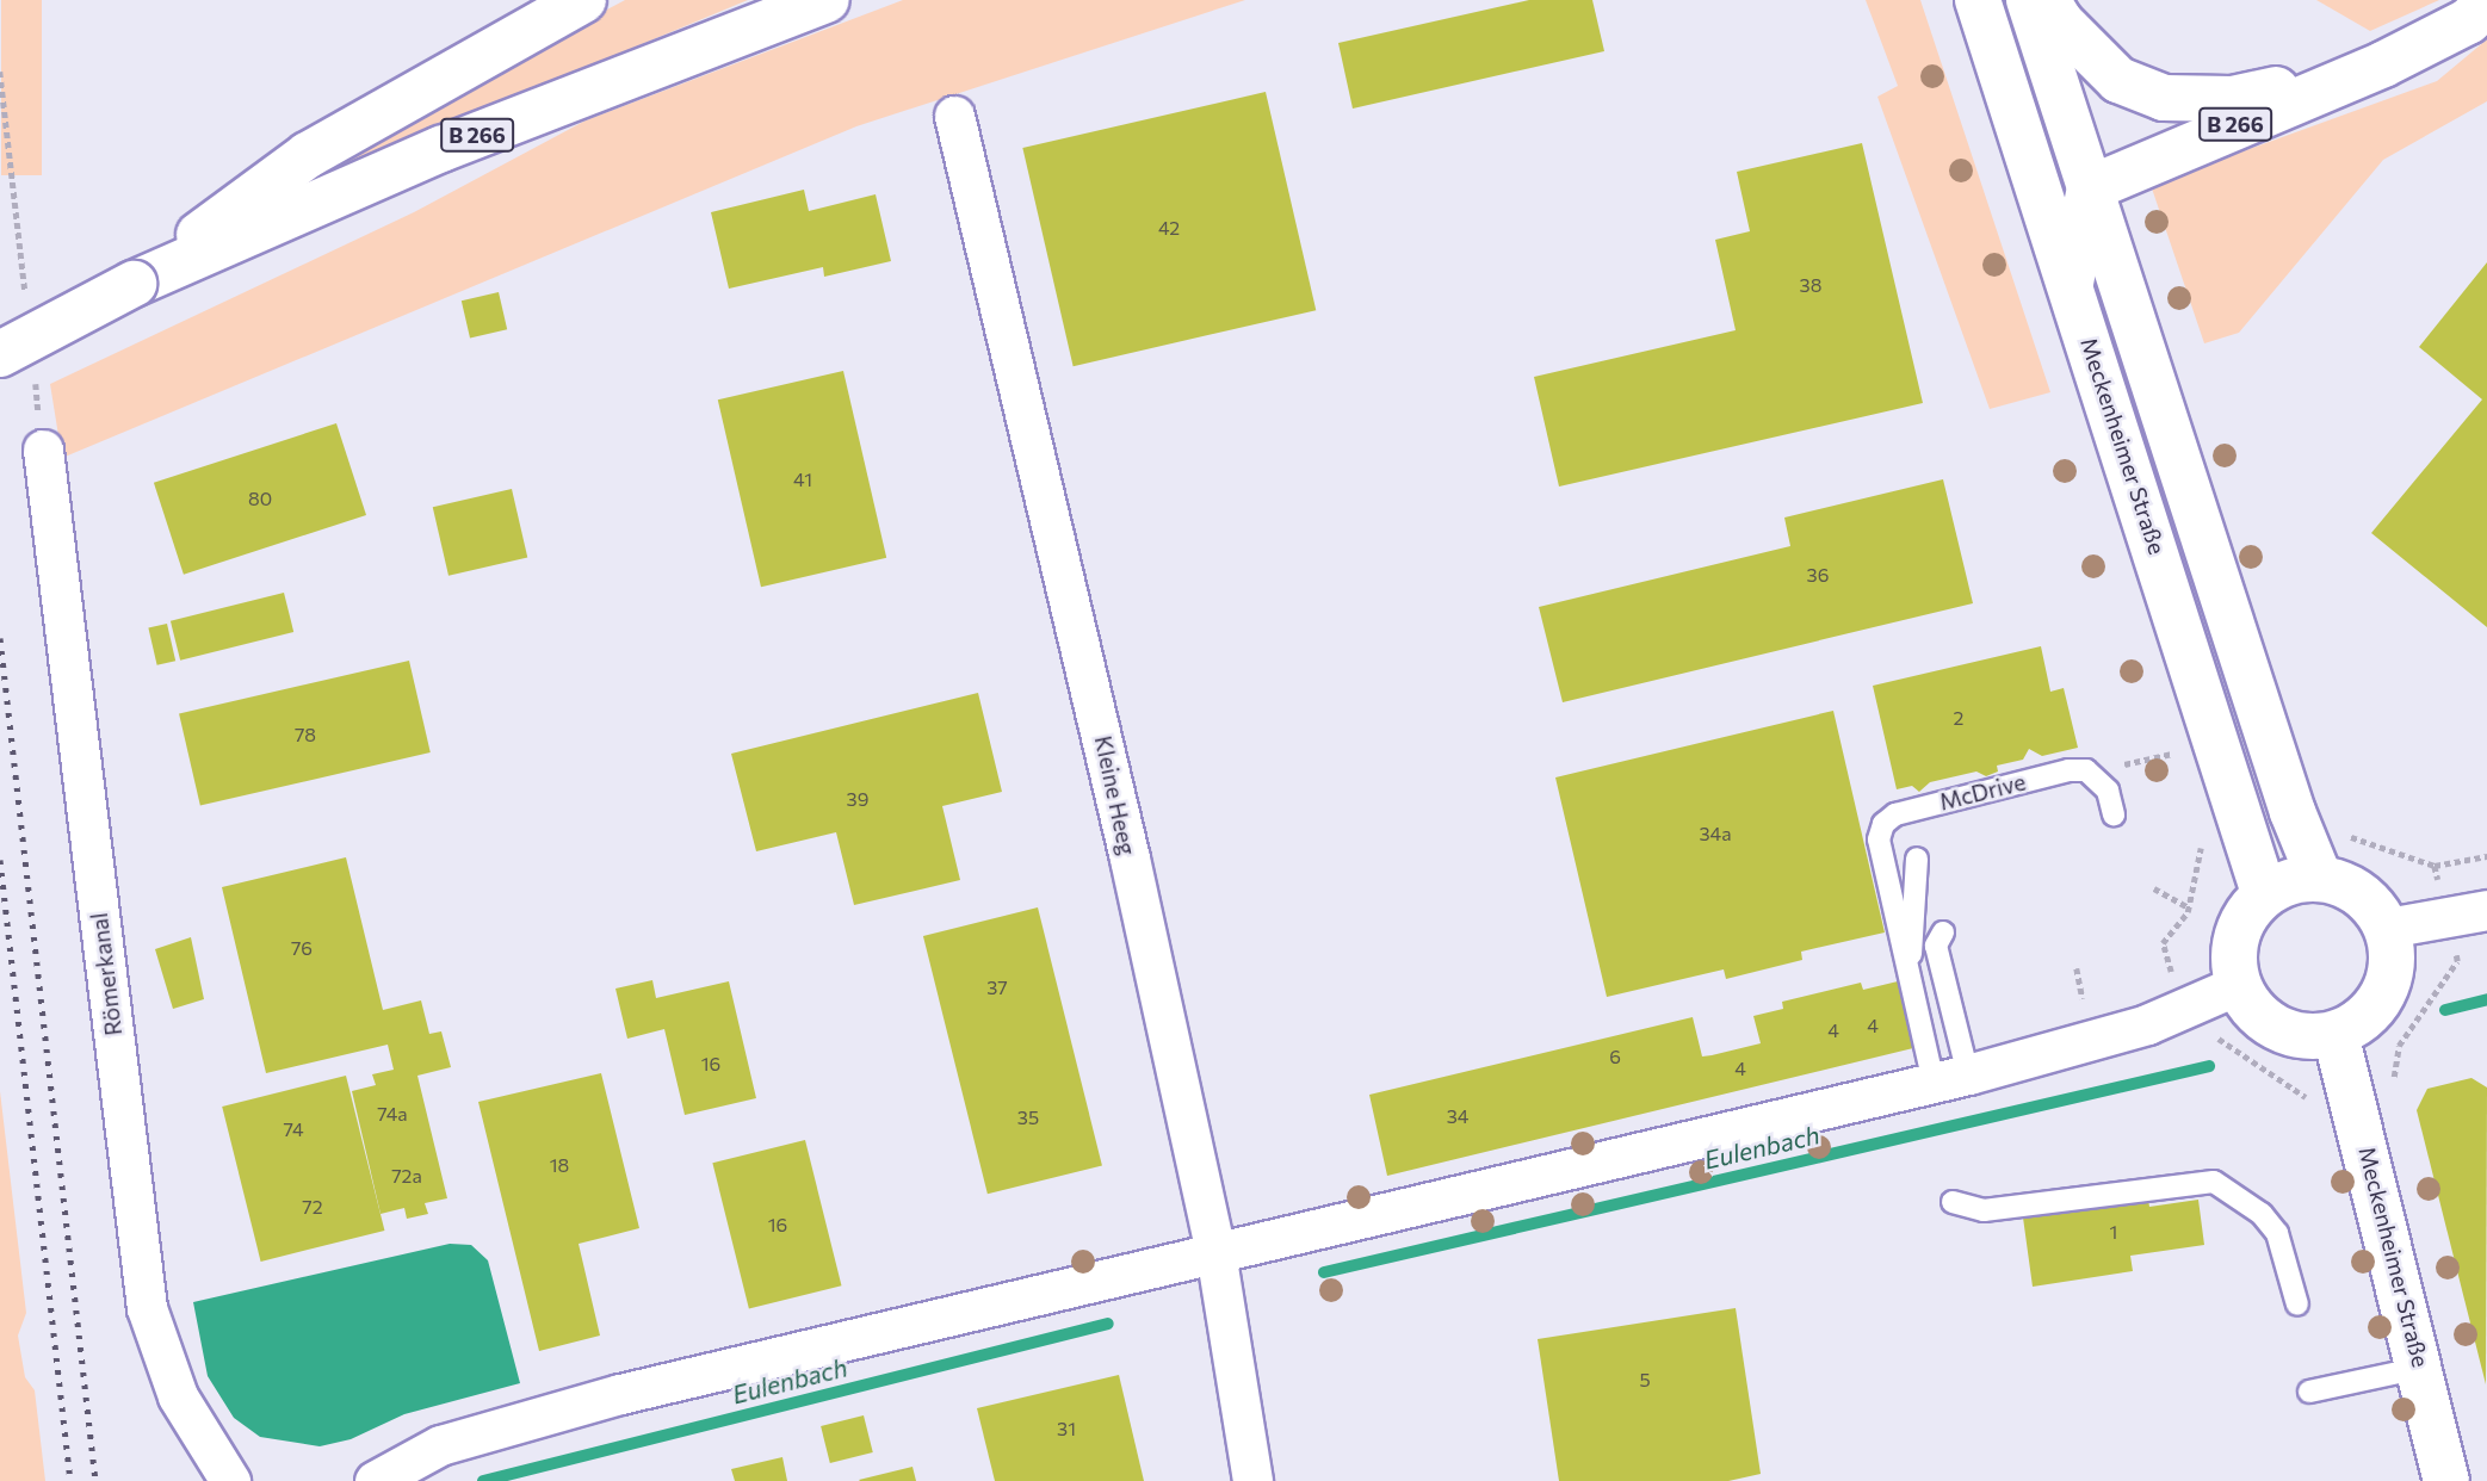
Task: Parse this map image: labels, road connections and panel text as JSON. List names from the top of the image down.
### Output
{
  "streets": {
    "main road": ["B 266", "Meckenheimer Straße"],
    "street": ["Kleine Heeg", "Römerkanal"],
    "lane": ["McDrive"]
  },
  "crossings": [
    ["B 266", "Meckenheimer Straße"]
  ],
  "water": ["Eulenbach"],
  "house_numbers": [
    "42",
    "38",
    "41",
    "80",
    "36",
    "2",
    "78",
    "39",
    "34a",
    "76",
    "37",
    "4",
    "4",
    "6",
    "16",
    "4",
    "74a",
    "34",
    "35",
    "74",
    "18",
    "72a",
    "72",
    "16",
    "1",
    "5",
    "31"
  ]
}
